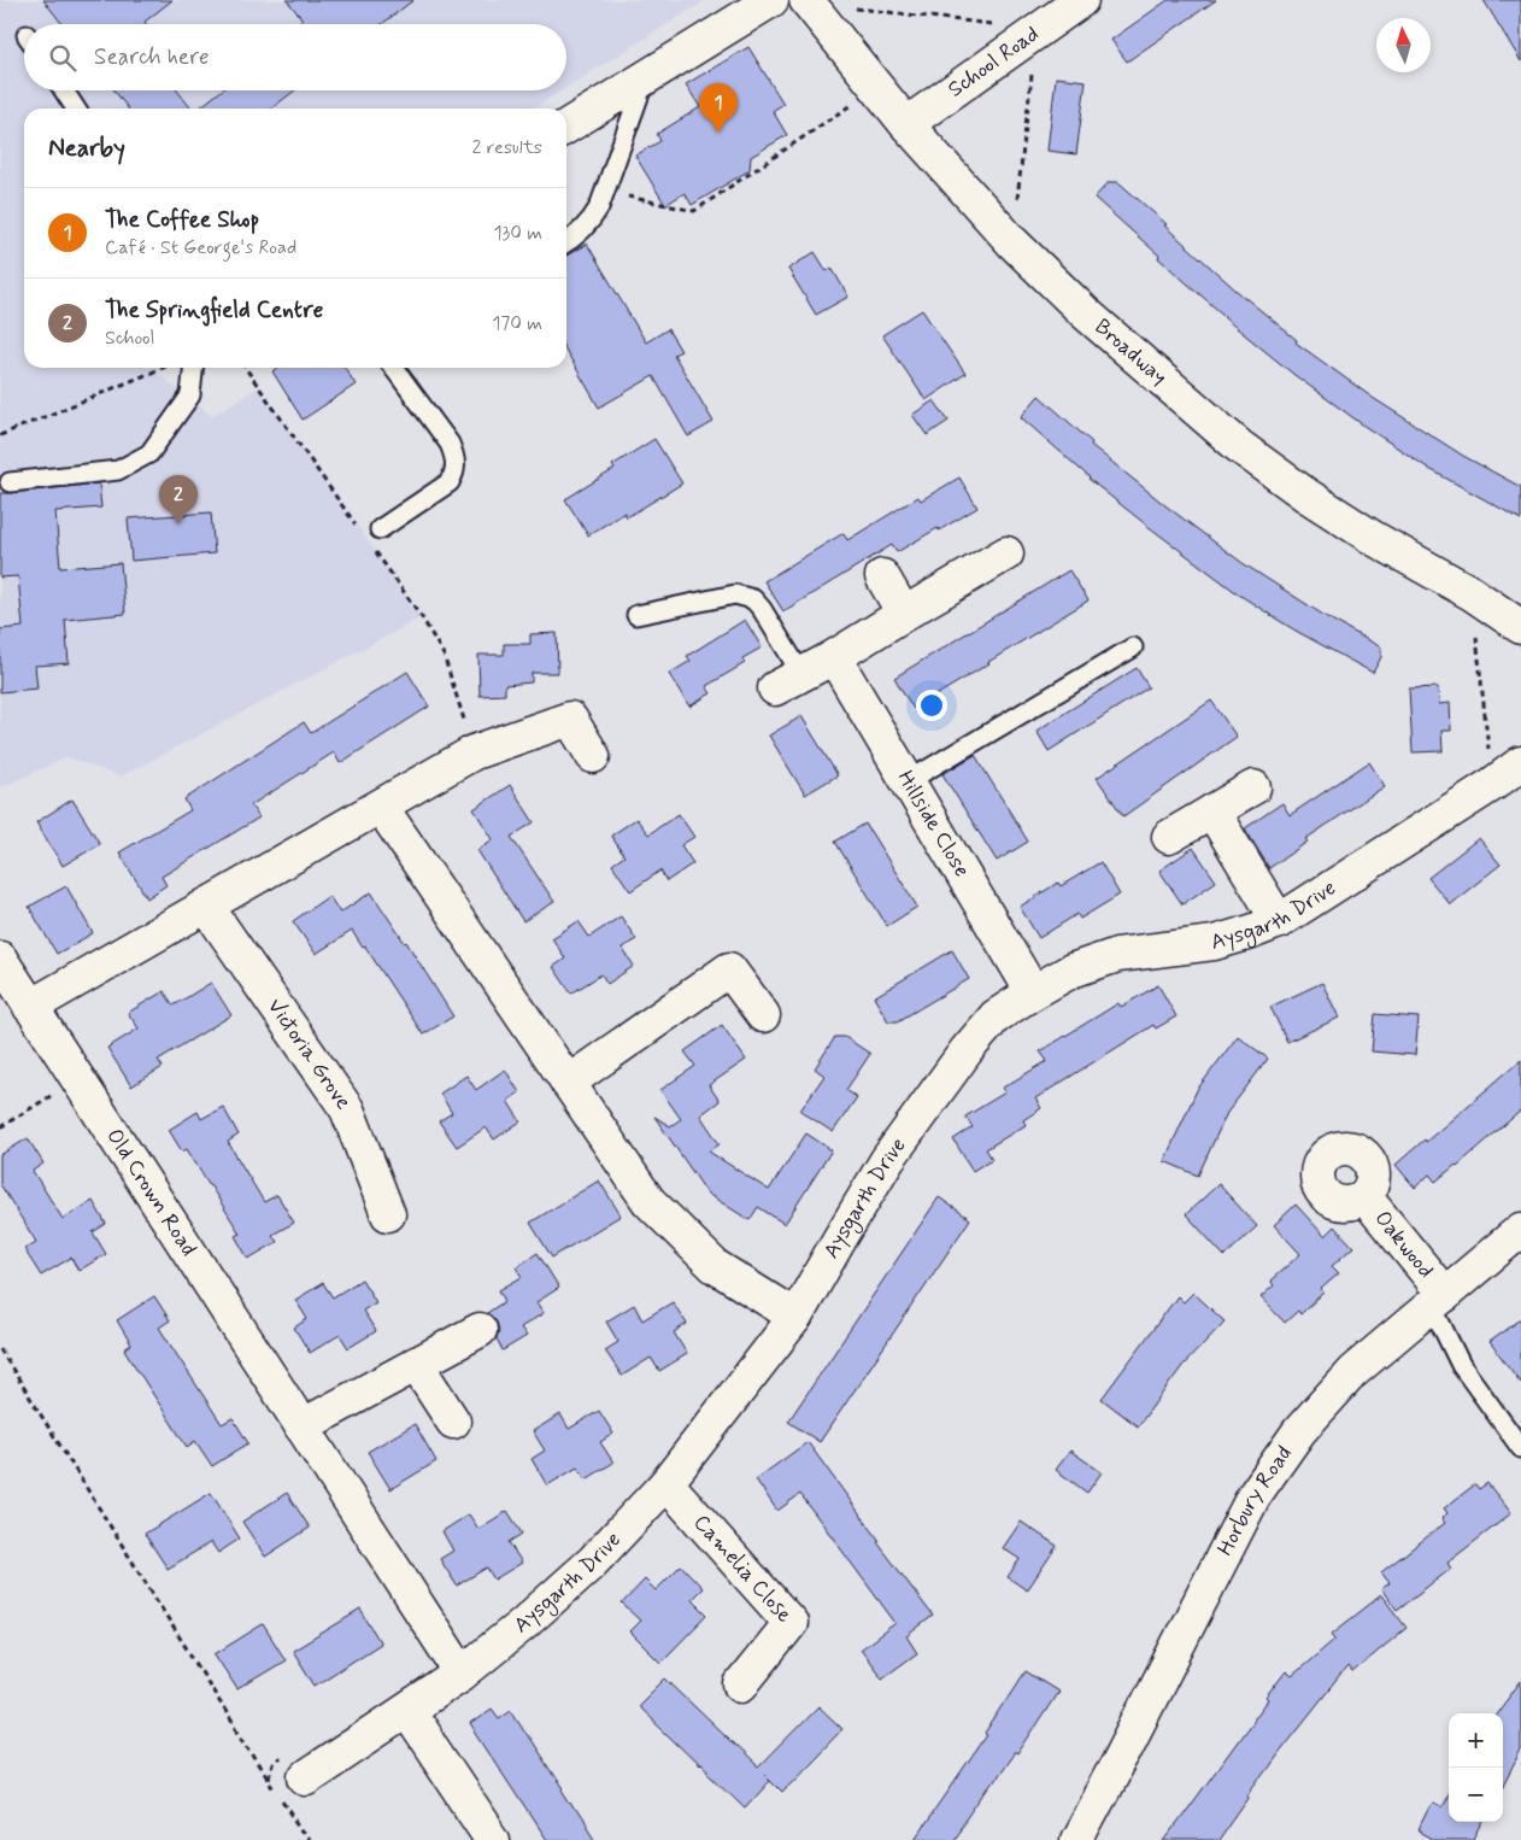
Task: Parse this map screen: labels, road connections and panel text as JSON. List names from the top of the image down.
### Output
{
  "streets": {
    "main road": [
      "School Road",
      "Broadway",
      "Hillside Close",
      "Aysgarth Drive",
      "Victoria Grove",
      "Old Crown Road",
      "Oakwood",
      "Horbury Road",
      "Camelia Close"
    ]
  },
  "crossings": [
    ["School Road", "Broadway"],
    ["Hillside Close", "Aysgarth Drive"],
    ["Aysgarth Drive", "Old Crown Road"],
    ["Aysgarth Drive", "Camelia Close"],
    ["Oakwood", "Horbury Road"]
  ],
  "north": "top",
  "page": {
    "search": "Search here",
    "pins": ["1", "2"],
    "heading": ["Nearby", "2 results"],
    "list": [
      {
        "mark": "1",
        "name": "The Coffee Shop",
        "note": "Café · St George's Road",
        "value": "130 m"
      },
      {
        "mark": "2",
        "name": "The Springfield Centre",
        "note": "School",
        "value": "170 m"
      }
    ],
    "map_buttons": ["+", "−"]
  }
}
